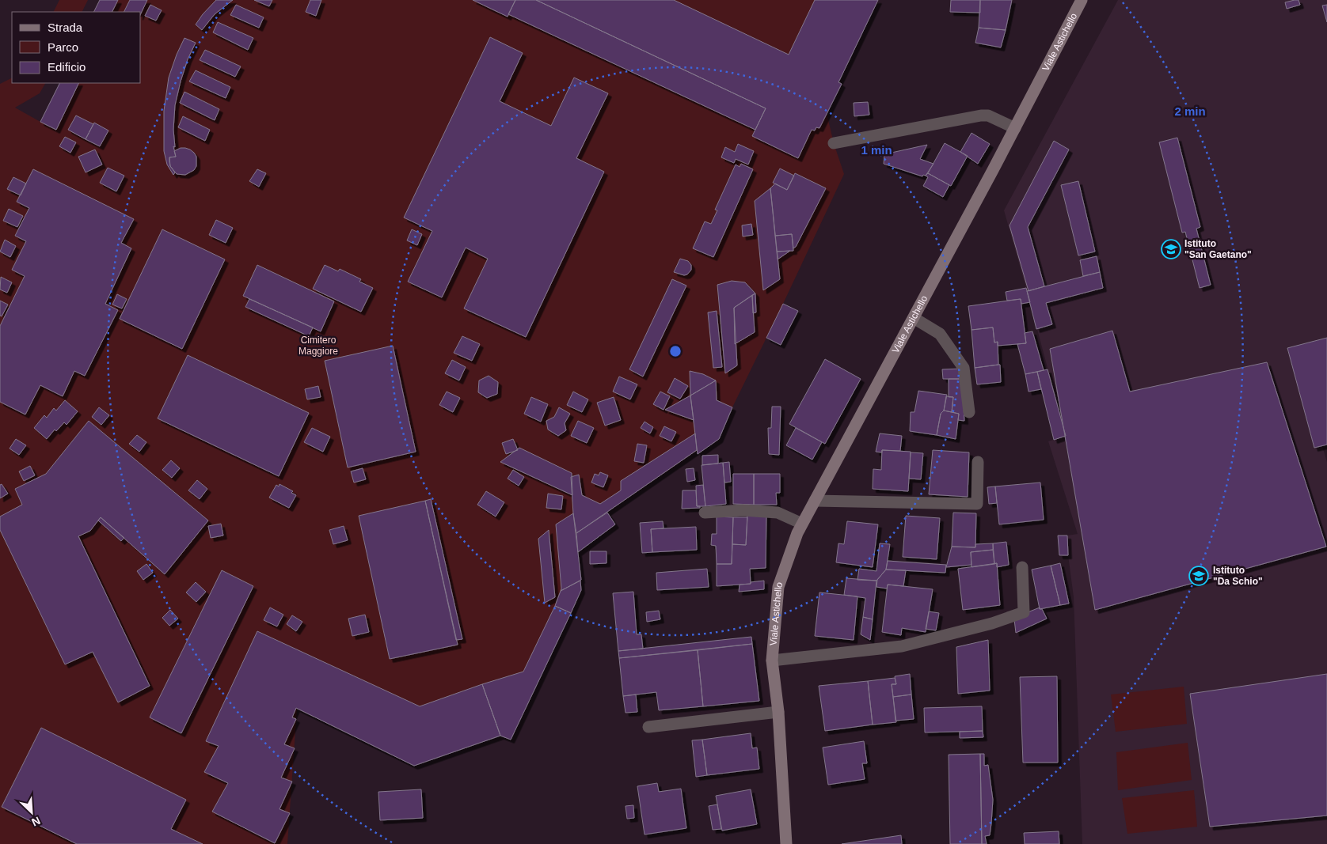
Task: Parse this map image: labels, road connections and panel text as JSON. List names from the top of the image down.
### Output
{
  "streets": {
    "street": ["Viale Astichello"]
  },
  "parks": ["Cimitero Maggiore"],
  "places": {
    "school or university": ["Istituto \"San Gaetano\"", "Istituto \"Da Schio\""]
  },
  "legend": ["Strada", "Parco", "Edificio"],
  "north": "bottom right",
  "rings": ["2 min", "1 min"]
}
